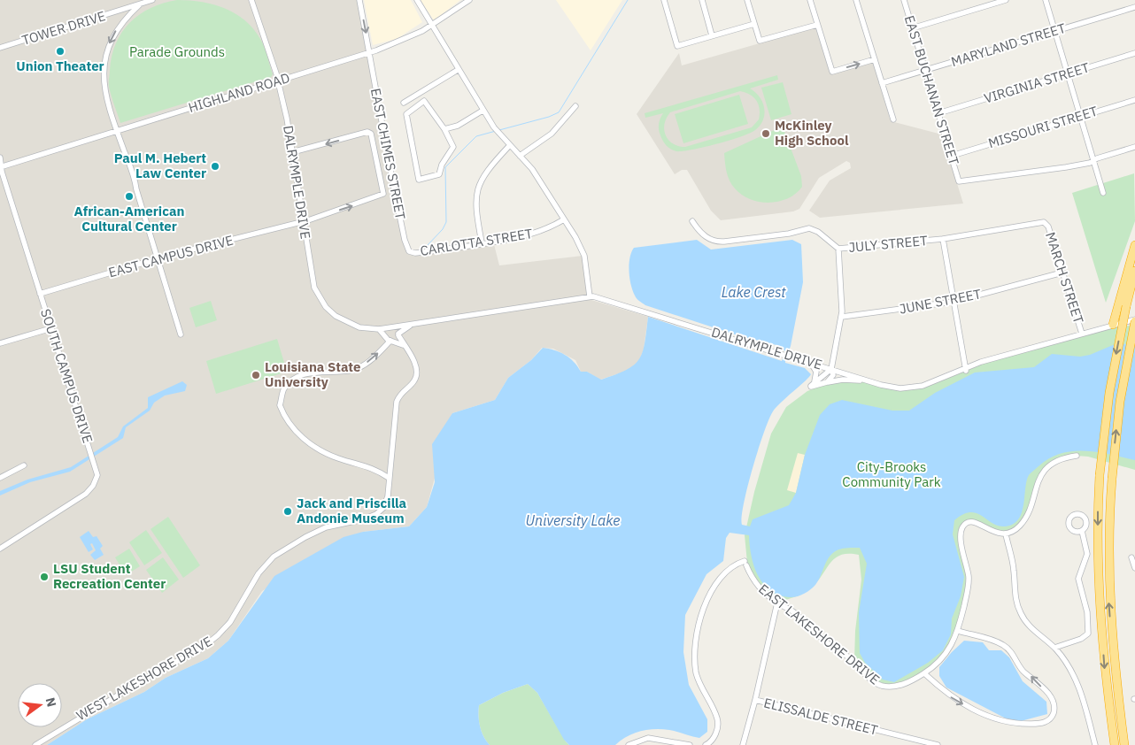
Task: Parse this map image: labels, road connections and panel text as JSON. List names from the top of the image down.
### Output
{
  "streets": {
    "street": [
      "TOWER DRIVE",
      "MARYLAND STREET",
      "VIRGINIA STREET",
      "EAST BUCHANAN STREET",
      "HIGHLAND ROAD",
      "MISSOURI STREET",
      "EAST CHIMES STREET",
      "DALRYMPLE DRIVE",
      "CARLOTTA STREET",
      "JULY STREET",
      "EAST CAMPUS DRIVE",
      "MARCH STREET",
      "JUNE STREET",
      "SOUTH CAMPUS DRIVE",
      "EAST LAKESHORE DRIVE",
      "WEST LAKESHORE DRIVE",
      "ELISSALDE STREET"
    ]
  },
  "crossings": [
    ["MARYLAND STREET", "EAST BUCHANAN STREET"],
    ["VIRGINIA STREET", "EAST BUCHANAN STREET"],
    ["EAST BUCHANAN STREET", "MISSOURI STREET"],
    ["HIGHLAND ROAD", "EAST CHIMES STREET"],
    ["HIGHLAND ROAD", "DALRYMPLE DRIVE"],
    ["HIGHLAND ROAD", "SOUTH CAMPUS DRIVE"],
    ["EAST CHIMES STREET", "CARLOTTA STREET"],
    ["DALRYMPLE DRIVE", "EAST CAMPUS DRIVE"],
    ["DALRYMPLE DRIVE", "MARCH STREET"],
    ["DALRYMPLE DRIVE", "WEST LAKESHORE DRIVE"],
    ["JULY STREET", "MARCH STREET"],
    ["EAST CAMPUS DRIVE", "SOUTH CAMPUS DRIVE"],
    ["MARCH STREET", "JUNE STREET"]
  ],
  "water": ["Lake Crest", "University Lake"],
  "parks": ["Parade Grounds", "City-Brooks Community Park"],
  "places": [
    "Union Theater",
    "McKinley High School",
    "Paul M. Hebert Law Center",
    "African-American Cultural Center",
    "Louisiana State University",
    "Jack and Priscilla Andonie Museum",
    "LSU Student Recreation Center"
  ],
  "north": "right"
}
